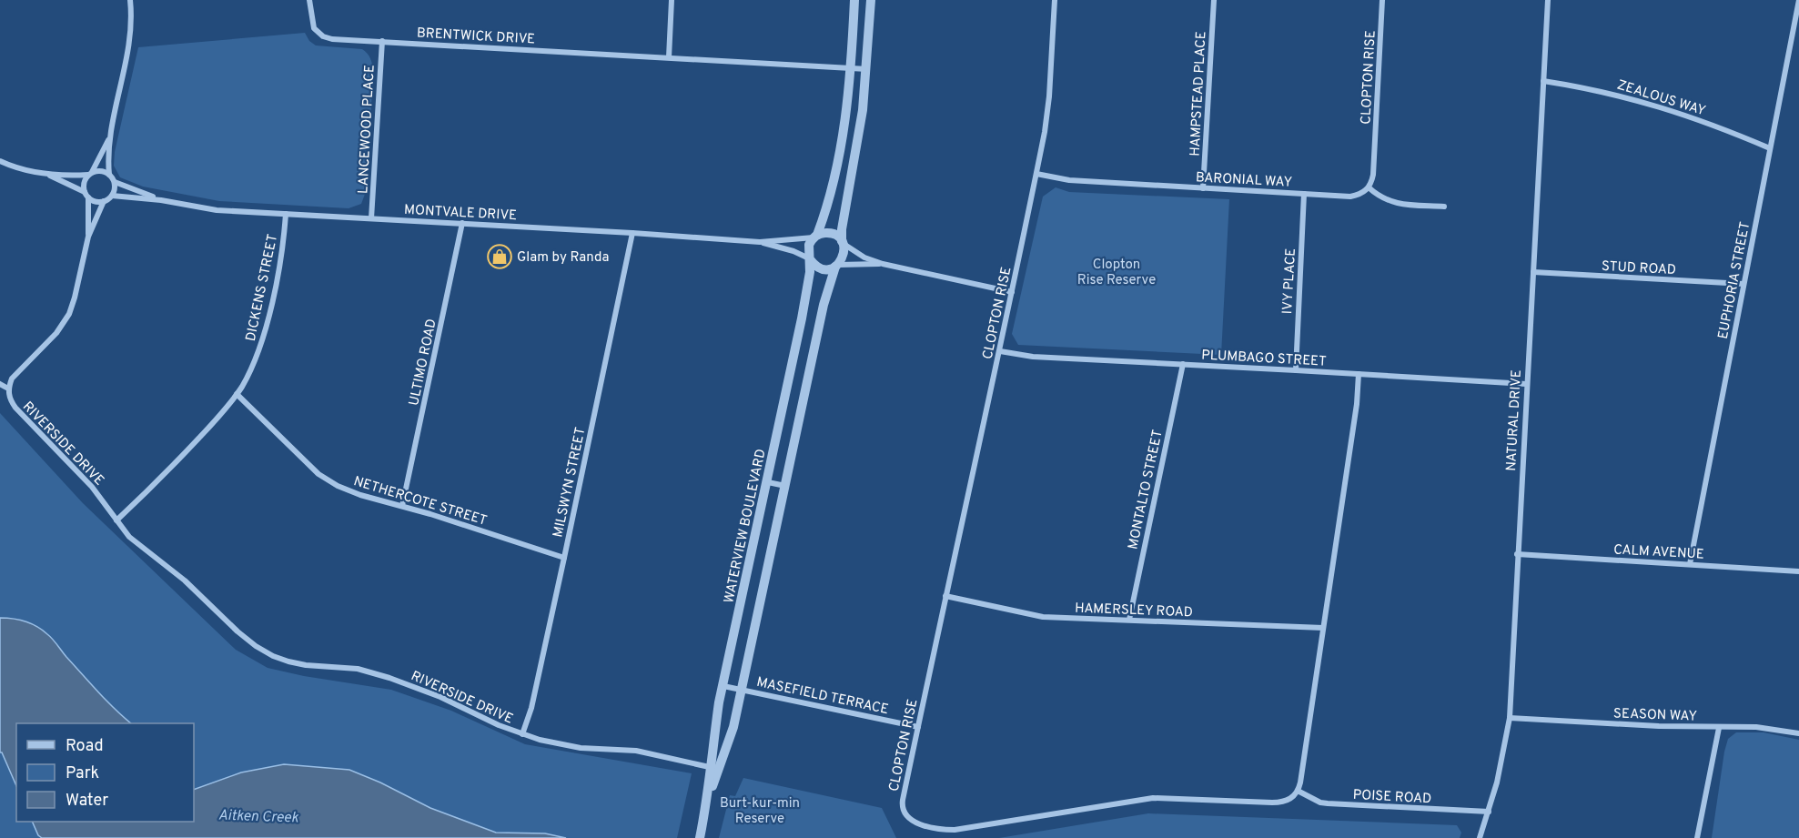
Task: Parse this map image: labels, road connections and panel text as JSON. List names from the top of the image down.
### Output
{
  "streets": {
    "street": [
      "BRENTWICK DRIVE",
      "CLOPTON RISE",
      "HAMPSTEAD PLACE",
      "ZEALOUS WAY",
      "LANCEWOOD PLACE",
      "BARONIAL WAY",
      "MONTVALE DRIVE",
      "STUD ROAD",
      "EUPHORIA STREET",
      "IVY PLACE",
      "DICKENS STREET",
      "PLUMBAGO STREET",
      "ULTIMO ROAD",
      "NATURAL DRIVE",
      "RIVERSIDE DRIVE",
      "MILSWYN STREET",
      "MONTALTO STREET",
      "NETHERCOTE STREET",
      "WATERVIEW BOULEVARD",
      "CALM AVENUE",
      "HAMERSLEY ROAD",
      "MASEFIELD TERRACE",
      "SEASON WAY",
      "POISE ROAD"
    ]
  },
  "crossings": [
    ["BRENTWICK DRIVE", "LANCEWOOD PLACE"],
    ["CLOPTON RISE", "BARONIAL WAY"],
    ["CLOPTON RISE", "PLUMBAGO STREET"],
    ["CLOPTON RISE", "HAMERSLEY ROAD"],
    ["CLOPTON RISE", "MASEFIELD TERRACE"],
    ["CLOPTON RISE", "POISE ROAD"],
    ["HAMPSTEAD PLACE", "BARONIAL WAY"],
    ["ZEALOUS WAY", "EUPHORIA STREET"],
    ["ZEALOUS WAY", "NATURAL DRIVE"],
    ["LANCEWOOD PLACE", "MONTVALE DRIVE"],
    ["BARONIAL WAY", "IVY PLACE"],
    ["MONTVALE DRIVE", "DICKENS STREET"],
    ["MONTVALE DRIVE", "ULTIMO ROAD"],
    ["MONTVALE DRIVE", "MILSWYN STREET"],
    ["MONTVALE DRIVE", "WATERVIEW BOULEVARD"],
    ["STUD ROAD", "EUPHORIA STREET"],
    ["STUD ROAD", "NATURAL DRIVE"],
    ["EUPHORIA STREET", "CALM AVENUE"],
    ["IVY PLACE", "PLUMBAGO STREET"],
    ["DICKENS STREET", "NETHERCOTE STREET"],
    ["PLUMBAGO STREET", "NATURAL DRIVE"],
    ["PLUMBAGO STREET", "MONTALTO STREET"],
    ["ULTIMO ROAD", "NETHERCOTE STREET"],
    ["NATURAL DRIVE", "CALM AVENUE"],
    ["NATURAL DRIVE", "SEASON WAY"],
    ["NATURAL DRIVE", "POISE ROAD"],
    ["RIVERSIDE DRIVE", "MILSWYN STREET"],
    ["RIVERSIDE DRIVE", "WATERVIEW BOULEVARD"],
    ["MILSWYN STREET", "NETHERCOTE STREET"],
    ["MONTALTO STREET", "HAMERSLEY ROAD"],
    ["WATERVIEW BOULEVARD", "MASEFIELD TERRACE"]
  ],
  "water": ["Aitken Creek"],
  "parks": ["Clopton Rise Reserve", "Burt-kur-min Reserve"],
  "places": {
    "shop": ["Glam by Randa"]
  },
  "legend": ["Road", "Park", "Water"]
}
